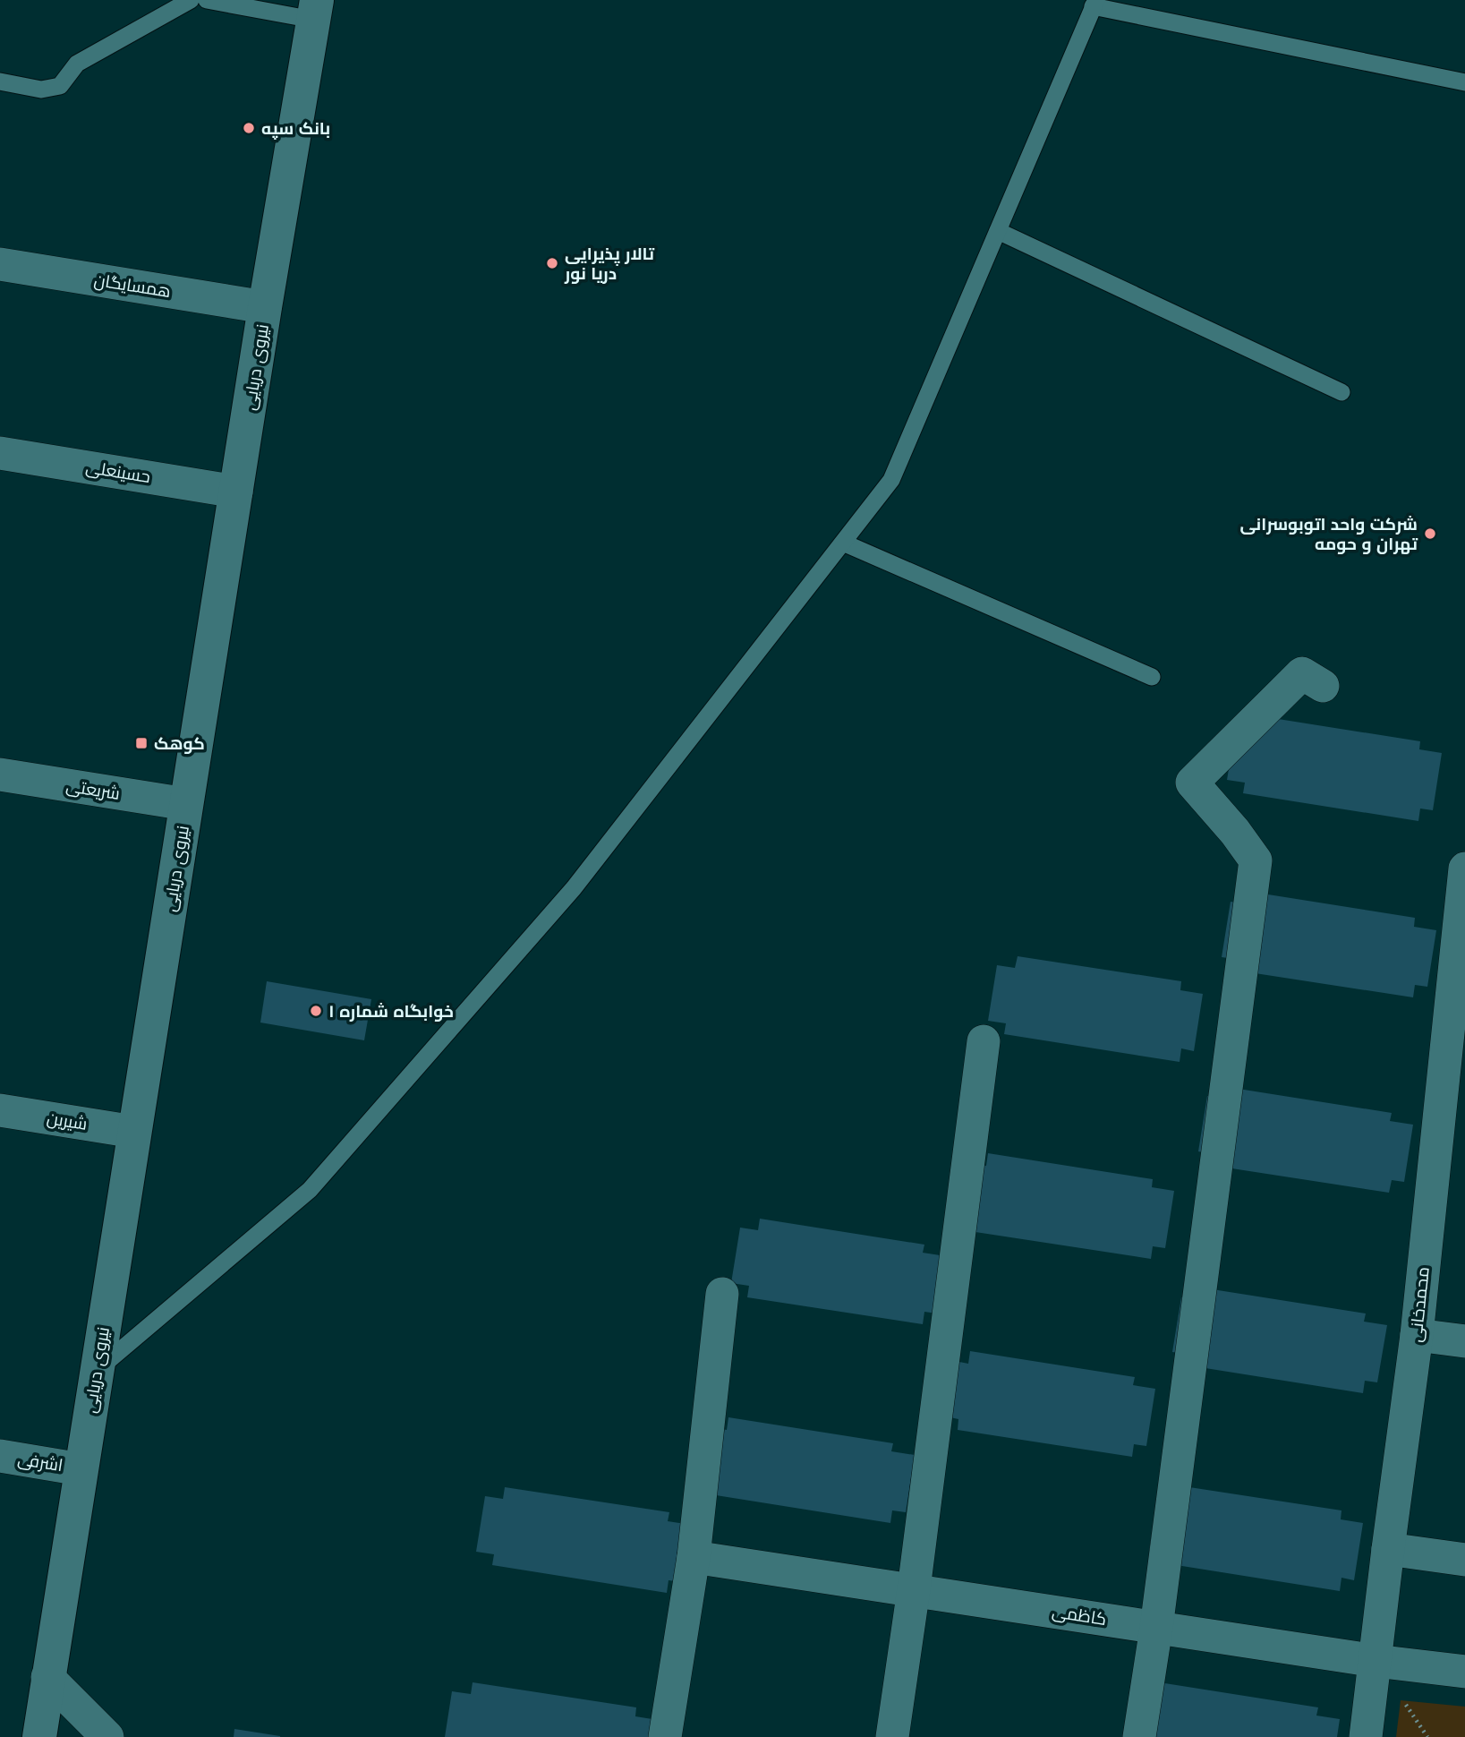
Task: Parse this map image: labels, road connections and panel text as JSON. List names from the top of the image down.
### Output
{
  "streets": {
    "main road": ["نیروی دریایی"],
    "street": [
      "همسایگان",
      "حسینعلی",
      "شریعتی",
      "شیرین",
      "محمدخانی",
      "اشرفی",
      "کاظمی"
    ]
  },
  "crossings": [
    ["همسایگان", "نیروی دریایی"],
    ["نیروی دریایی", "حسینعلی"],
    ["نیروی دریایی", "شریعتی"],
    ["نیروی دریایی", "شیرین"],
    ["نیروی دریایی", "اشرفی"],
    ["محمدخانی", "کاظمی"]
  ],
  "places": {
    "other": [
      "بانک سپه",
      "تالار پذیرایی دریا نور",
      "شرکت واحد اتوبوسرانی تهران و حومه",
      "خوابگاه شماره ۱"
    ],
    "transit": ["کوهک"]
  }
}
